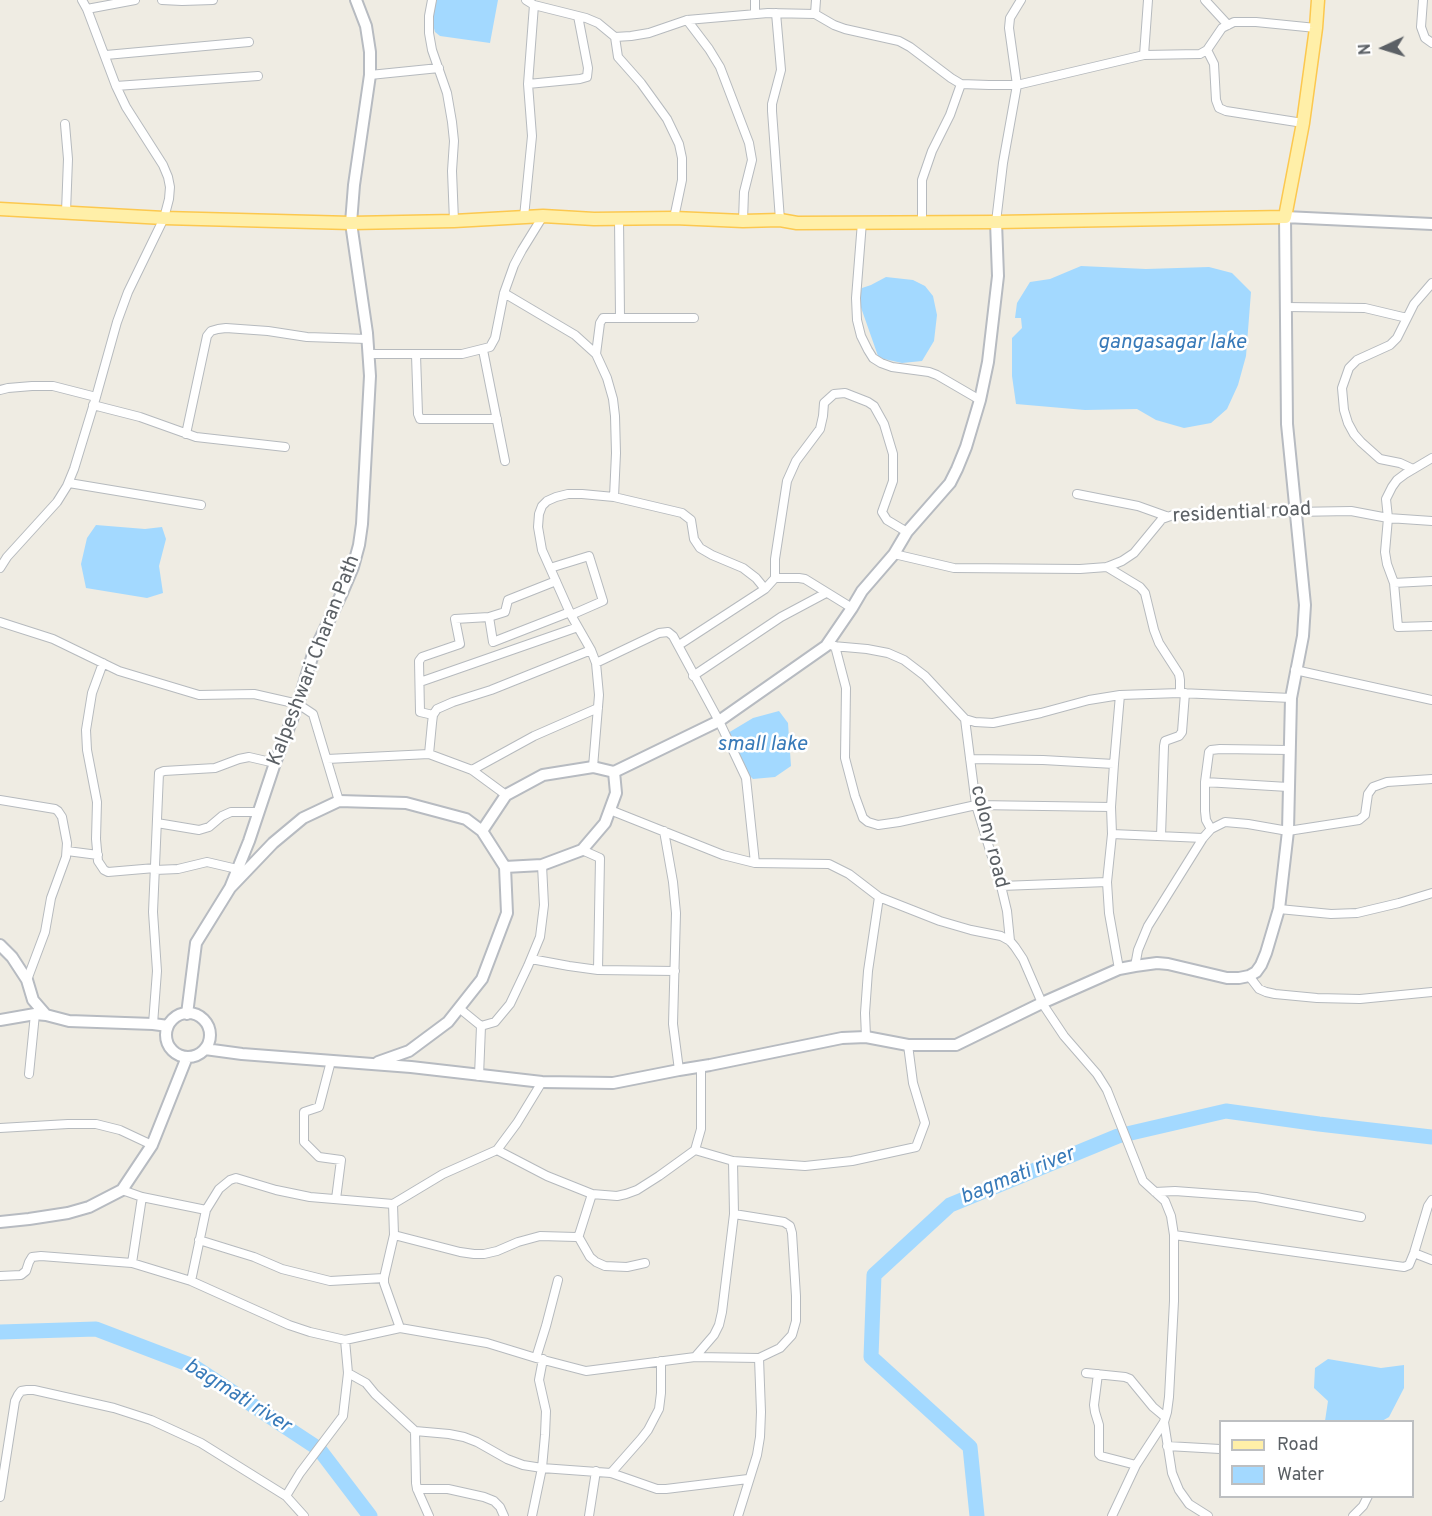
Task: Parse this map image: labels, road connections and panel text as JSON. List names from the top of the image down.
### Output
{
  "streets": {
    "street": ["residential road", "Kalpeshwari Charan Path", "colony road"]
  },
  "water": ["gangasagar lake", "small lake", "bagmati river"],
  "legend": ["Road", "Water"],
  "north": "left"
}
